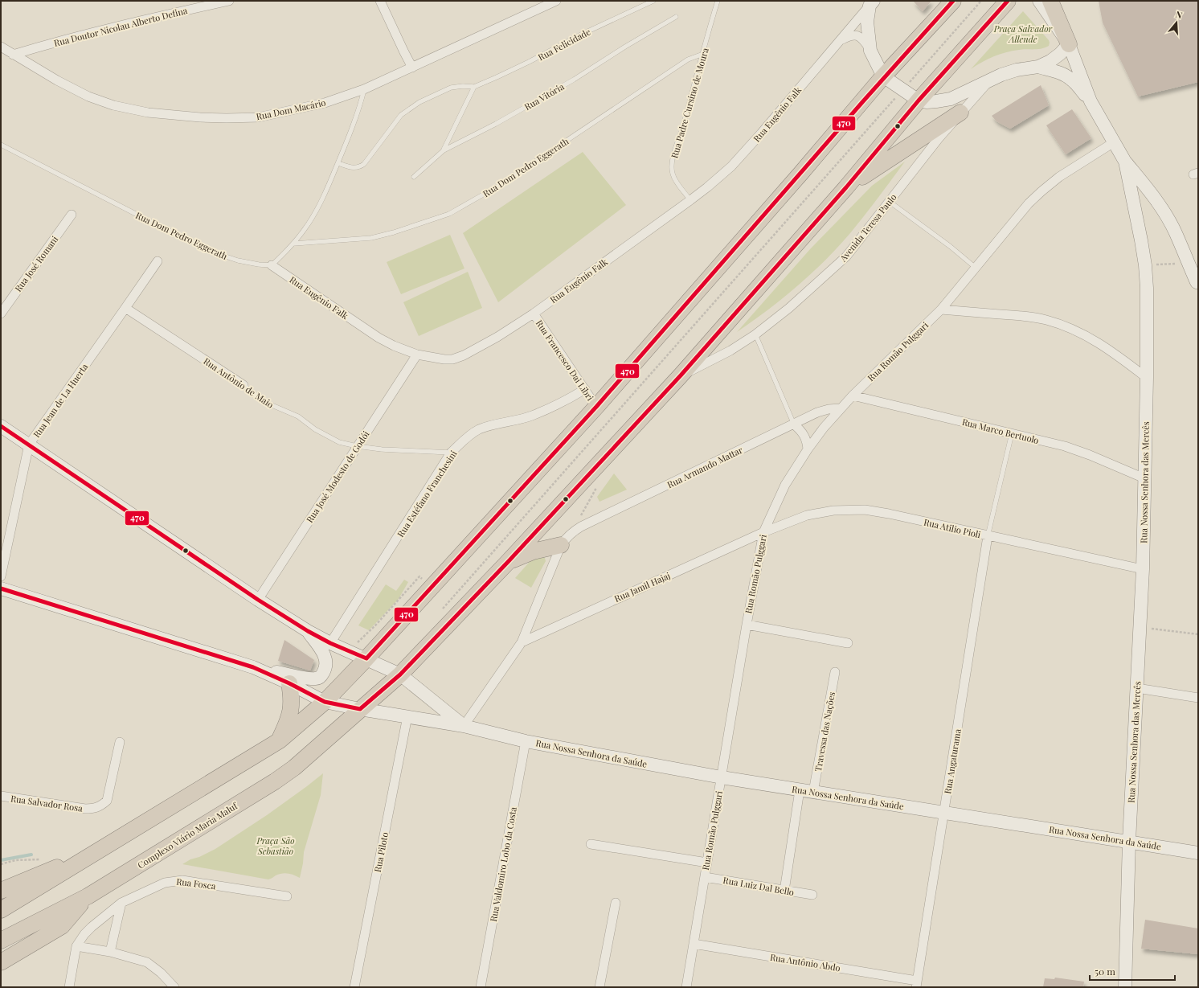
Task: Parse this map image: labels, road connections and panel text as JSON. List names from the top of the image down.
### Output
{
  "streets": {
    "highway": ["Complexo Viário Maria Maluf"],
    "main road": ["Avenida Teresa Paulo", "Rua Nossa Senhora das Mercês", "Rua Nossa Senhora da Saúde"],
    "street": [
      "Rua Doutor Nicolau Alberto Defina",
      "Rua Dom Macário",
      "Rua Eugênio Falk",
      "Rua José Romani",
      "Rua Romão Pulggari",
      "Rua Francesco Dai Libri",
      "Rua Antônio de Maio",
      "Rua Jean de La Huerta",
      "Rua Marco Bertuolo",
      "Rua Armando Mattar",
      "Rua José Modesto de Godói",
      "Rua Estéfano Franchesini",
      "Rua Atilio Pioli",
      "Rua Jamil Hajaj",
      "Travessa das Nações",
      "Rua Angaturama",
      "Rua Salvador Rosa",
      "Rua Piloto",
      "Rua Valdomiro Lobo da Costa",
      "Rua Fosca",
      "Rua Luiz Dal Bello",
      "Rua Antônio Abdo"
    ],
    "lane": [
      "Rua Felicidade",
      "Rua Vitória",
      "Rua Padre Cursino de Moura",
      "Rua Dom Pedro Eggerath"
    ]
  },
  "crossings": [
    ["Rua Doutor Nicolau Alberto Defina", "Rua Dom Macário"],
    ["Rua Padre Cursino de Moura", "Rua Eugênio Falk"],
    ["Rua Padre Cursino de Moura", "Rua Dom Pedro Eggerath"],
    ["Rua Eugênio Falk", "Rua Dom Pedro Eggerath"],
    ["Rua Eugênio Falk", "Rua Francesco Dai Libri"],
    ["Rua Eugênio Falk", "Rua José Modesto de Godói"],
    ["Avenida Teresa Paulo", "Rua Nossa Senhora das Mercês"],
    ["Avenida Teresa Paulo", "Complexo Viário Maria Maluf"],
    ["Rua Romão Pulggari", "Rua Marco Bertuolo"],
    ["Rua Romão Pulggari", "Rua Armando Mattar"],
    ["Rua Romão Pulggari", "Rua Nossa Senhora das Mercês"],
    ["Rua Romão Pulggari", "Rua Atilio Pioli"],
    ["Rua Romão Pulggari", "Rua Jamil Hajaj"],
    ["Rua Romão Pulggari", "Rua Nossa Senhora da Saúde"],
    ["Rua Romão Pulggari", "Rua Luiz Dal Bello"],
    ["Rua Romão Pulggari", "Rua Antônio Abdo"],
    ["Rua Francesco Dai Libri", "Rua Estéfano Franchesini"],
    ["Rua Antônio de Maio", "Rua Jean de La Huerta"],
    ["Rua Antônio de Maio", "Rua José Modesto de Godói"],
    ["Rua Antônio de Maio", "Rua Estéfano Franchesini"],
    ["Rua Marco Bertuolo", "Rua Nossa Senhora das Mercês"],
    ["Rua Armando Mattar", "Rua Jamil Hajaj"],
    ["Rua Armando Mattar", "Rua Nossa Senhora da Saúde"],
    ["Rua Nossa Senhora das Mercês", "Rua Atilio Pioli"],
    ["Rua Nossa Senhora das Mercês", "Rua Nossa Senhora da Saúde"],
    ["Rua Atilio Pioli", "Rua Jamil Hajaj"],
    ["Rua Atilio Pioli", "Rua Angaturama"],
    ["Travessa das Nações", "Rua Nossa Senhora da Saúde"],
    ["Rua Nossa Senhora da Saúde", "Rua Angaturama"],
    ["Rua Nossa Senhora da Saúde", "Complexo Viário Maria Maluf"],
    ["Rua Nossa Senhora da Saúde", "Rua Piloto"],
    ["Rua Nossa Senhora da Saúde", "Rua Valdomiro Lobo da Costa"],
    ["Rua Angaturama", "Rua Antônio Abdo"]
  ],
  "parks": ["Praça Salvador Allende", "Praça São Sebastião"],
  "lines": ["transit line 470"],
  "scale_bar": "50 m",
  "north": "top"
}
